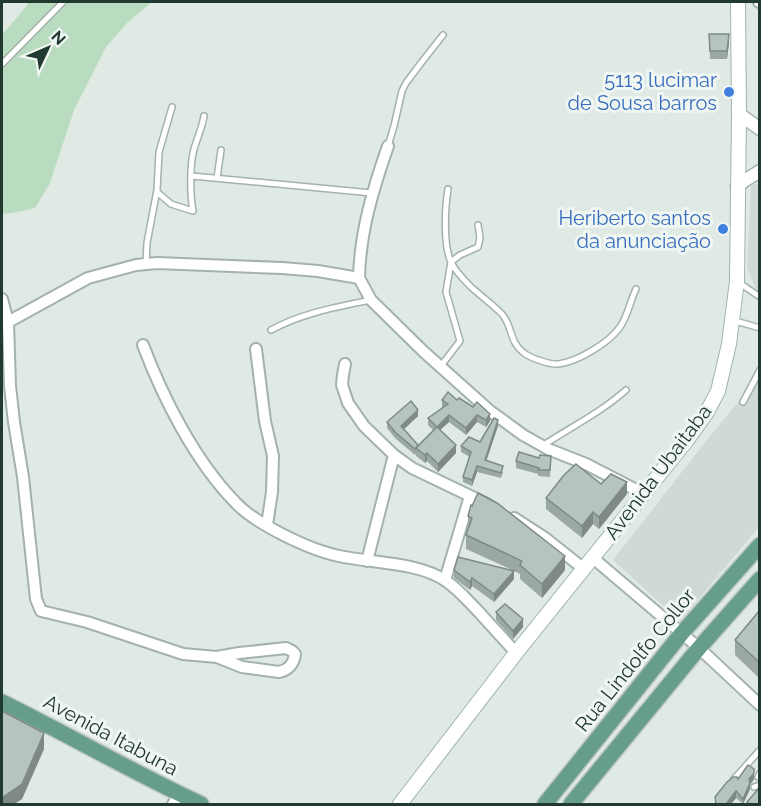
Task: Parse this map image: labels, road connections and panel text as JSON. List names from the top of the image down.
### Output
{
  "streets": {
    "main road": ["Avenida Ubaitaba", "Rua Lindolfo Collor", "Avenida Itabuna"]
  },
  "places": ["5113 lucimar de Sousa barros", "Heriberto santos da anunciação"],
  "north": "top right"
}
